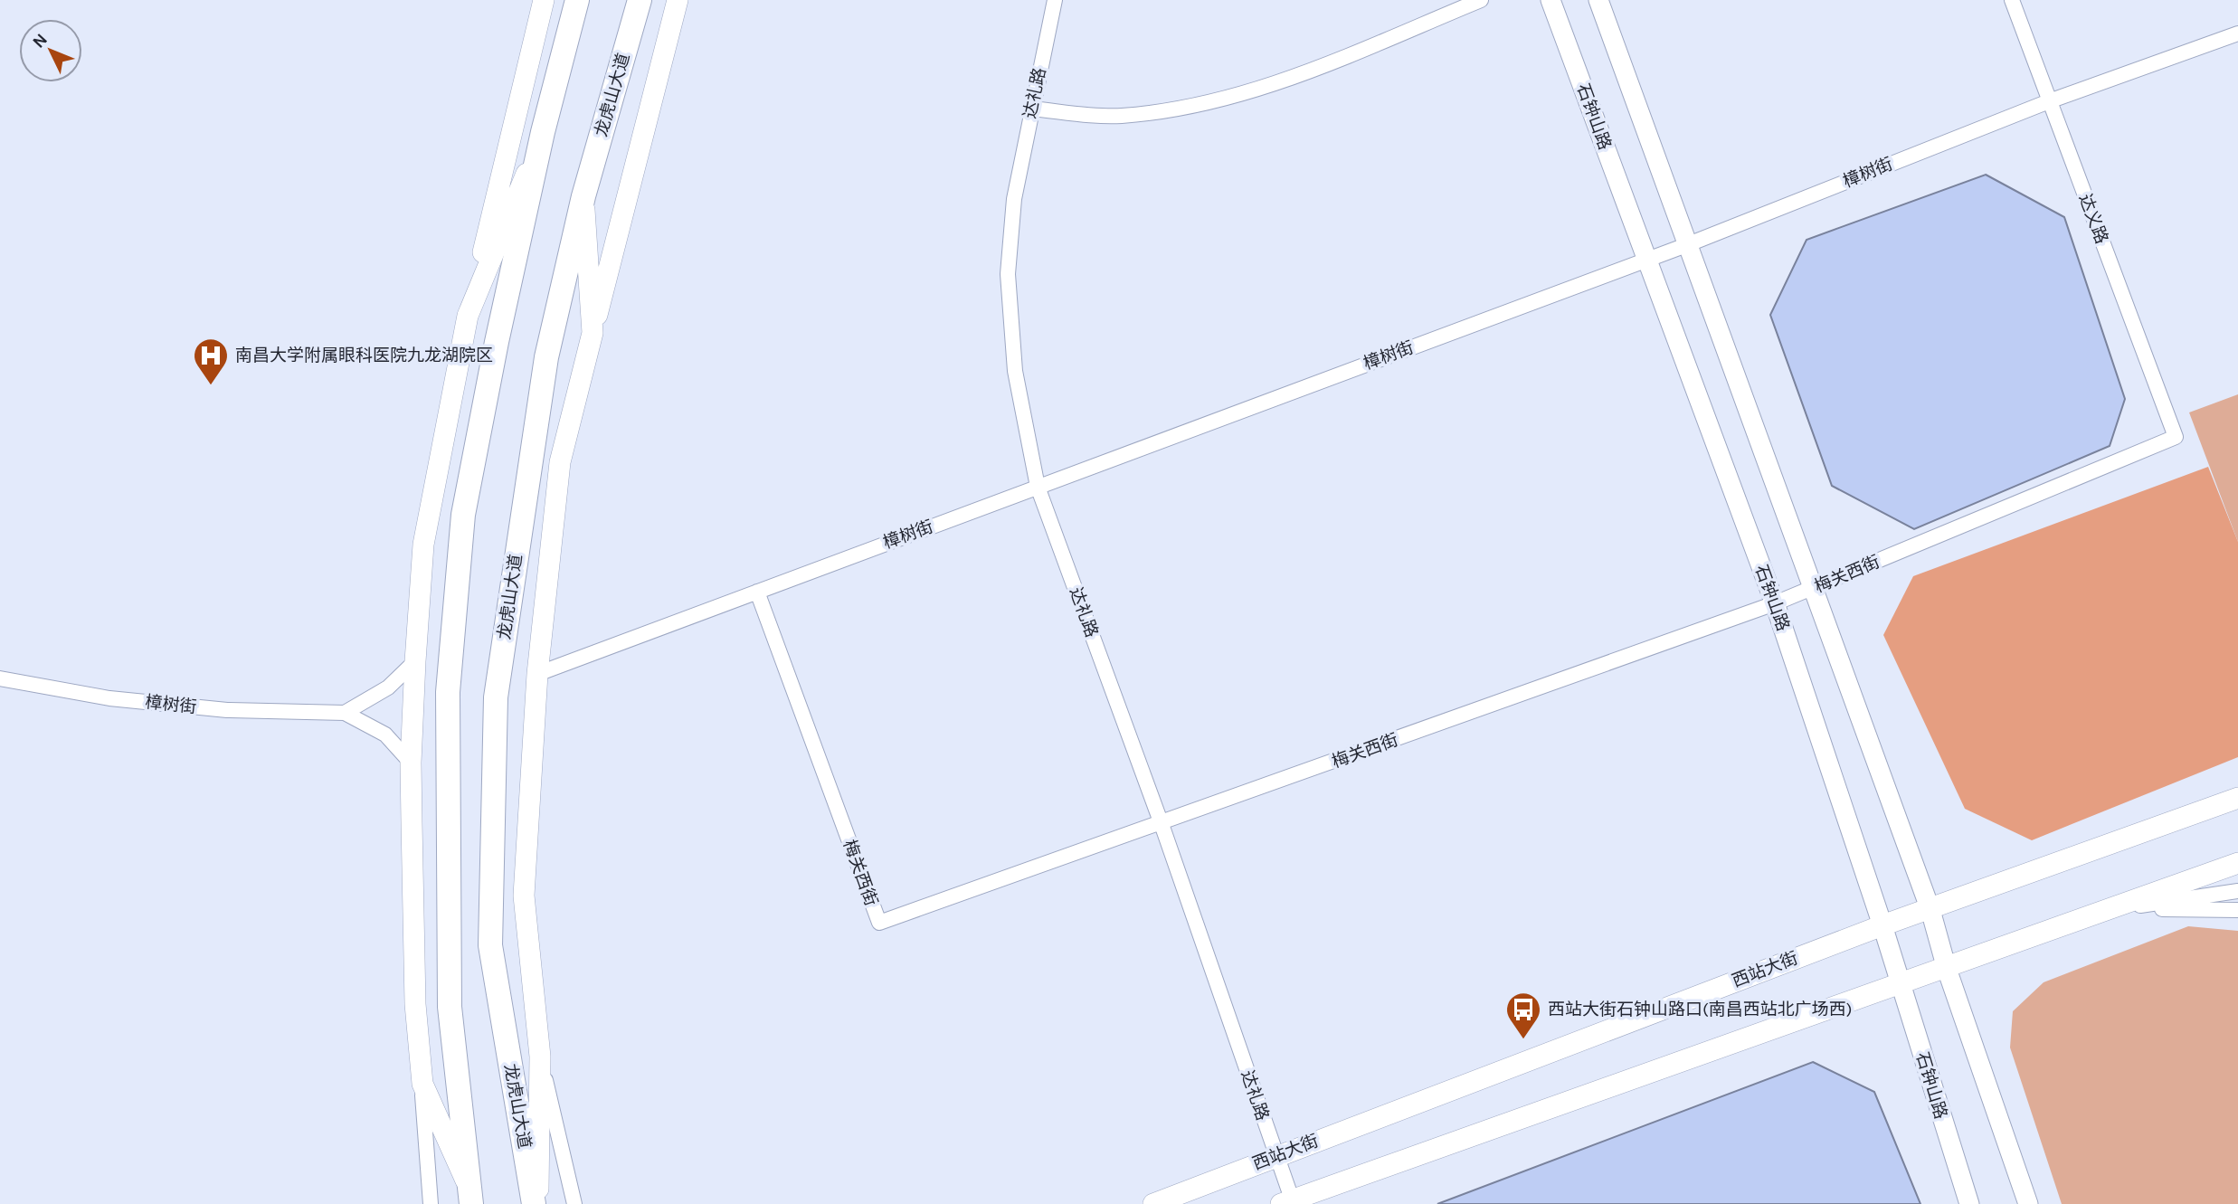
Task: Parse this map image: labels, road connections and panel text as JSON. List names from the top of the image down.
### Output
{
  "streets": {
    "main road": ["龙虎山大道", "西站大街"],
    "street": [
      "达礼路",
      "石钟山路",
      "樟树街",
      "达义路",
      "梅关西街"
    ]
  },
  "crossings": [
    ["达礼路", "樟树街"],
    ["达礼路", "梅关西街"],
    ["达礼路", "西站大街"],
    ["石钟山路", "樟树街"],
    ["石钟山路", "梅关西街"],
    ["石钟山路", "西站大街"],
    ["樟树街", "达义路"],
    ["樟树街", "梅关西街"],
    ["达义路", "梅关西街"]
  ],
  "places": {
    "hospital": ["南昌大学附属眼科医院九龙湖院区"],
    "bus stop": ["西站大街石钟山路口(南昌西站北广场西)"]
  },
  "north": "top left"
}
